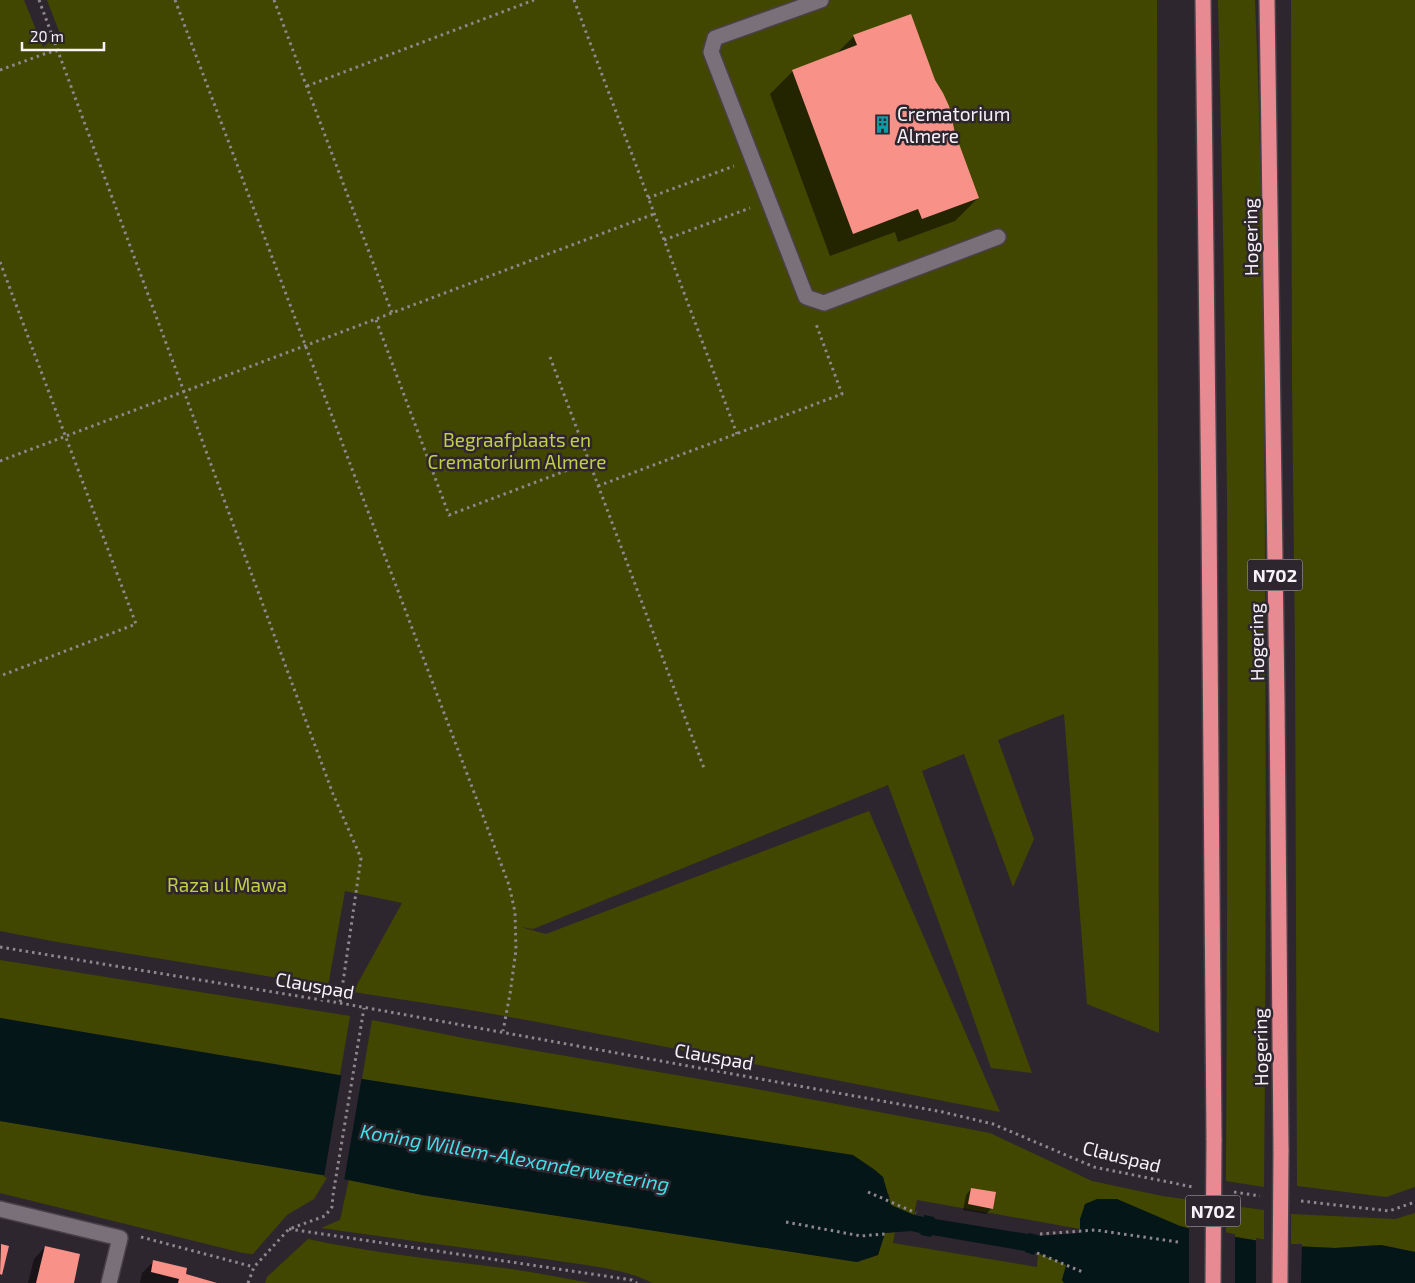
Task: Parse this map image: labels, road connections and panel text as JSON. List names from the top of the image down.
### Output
{
  "streets": {
    "highway": ["Hogering", "N702"],
    "path": ["Clauspad"]
  },
  "water": ["Koning Willem-Alexanderwetering"],
  "parks": ["Begraafplaats en Crematorium Almere", "Raza ul Mawa"],
  "places": {
    "building": ["Crematorium Almere"]
  },
  "scale_bar": "20 m"
}
